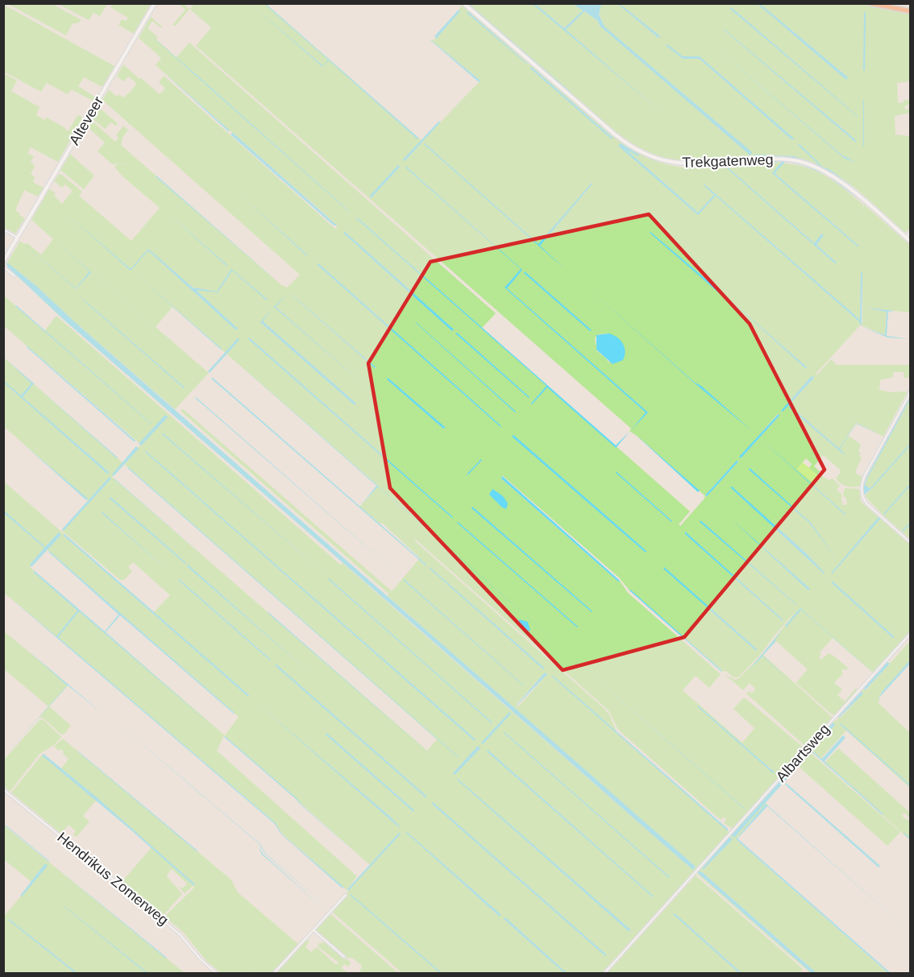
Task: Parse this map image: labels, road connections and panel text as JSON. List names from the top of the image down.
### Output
{
  "streets": {
    "street": [
      "Alteveer",
      "Trekgatenweg",
      "Albartsweg",
      "Hendrikus Zomerweg"
    ]
  }
}
